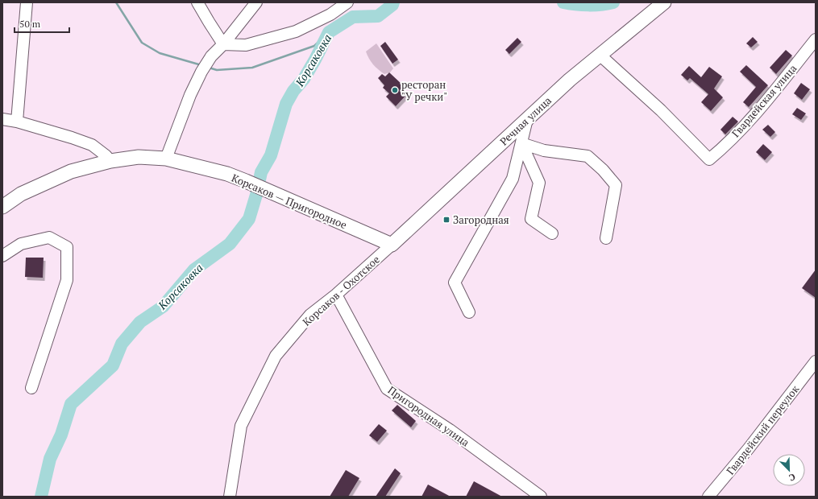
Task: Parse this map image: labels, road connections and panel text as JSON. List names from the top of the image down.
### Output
{
  "streets": {
    "main road": ["Речная улица", "Корсаков — Пригородное"],
    "street": [
      "Гвардейская улица",
      "Корсаков - Охотское",
      "Пригородная улица",
      "Гвардейский переулок"
    ]
  },
  "crossings": [
    ["Гвардейская улица", "Речная улица"],
    ["Речная улица", "Корсаков — Пригородное"],
    ["Речная улица", "Корсаков - Охотское"],
    ["Корсаков — Пригородное", "Корсаков - Охотское"],
    ["Корсаков - Охотское", "Пригородная улица"]
  ],
  "water": ["Корсаковка"],
  "places": {
    "other": ["ресторан \"У речки\""],
    "transit": ["Загородная"]
  },
  "scale_bar": "50 m",
  "north": "bottom right"
}
